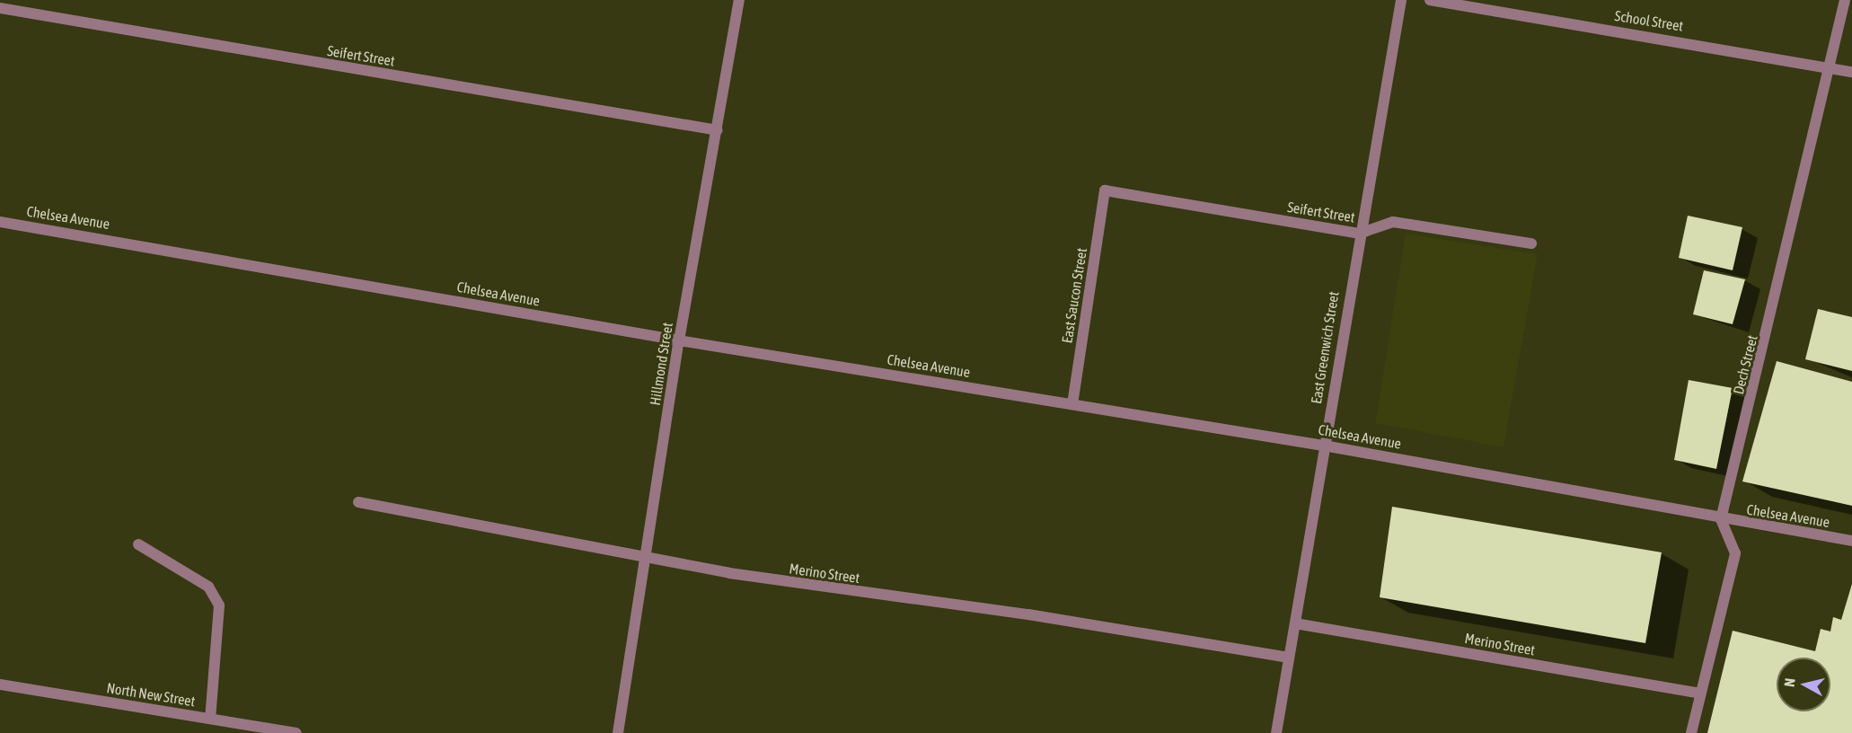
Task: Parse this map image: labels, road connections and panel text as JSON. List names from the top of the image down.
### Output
{
  "streets": {
    "street": [
      "School Street",
      "Seifert Street",
      "Chelsea Avenue",
      "East Saucon Street",
      "East Greenwich Street",
      "Hillmond Street",
      "Dech Street",
      "Merino Street",
      "North New Street"
    ]
  },
  "crossings": [
    ["School Street", "Dech Street"],
    ["Seifert Street", "East Saucon Street"],
    ["Seifert Street", "East Greenwich Street"],
    ["Seifert Street", "Hillmond Street"],
    ["Chelsea Avenue", "East Saucon Street"],
    ["Chelsea Avenue", "East Greenwich Street"],
    ["Chelsea Avenue", "Hillmond Street"],
    ["Chelsea Avenue", "Dech Street"],
    ["East Greenwich Street", "Merino Street"],
    ["Hillmond Street", "Merino Street"]
  ],
  "north": "left"
}
